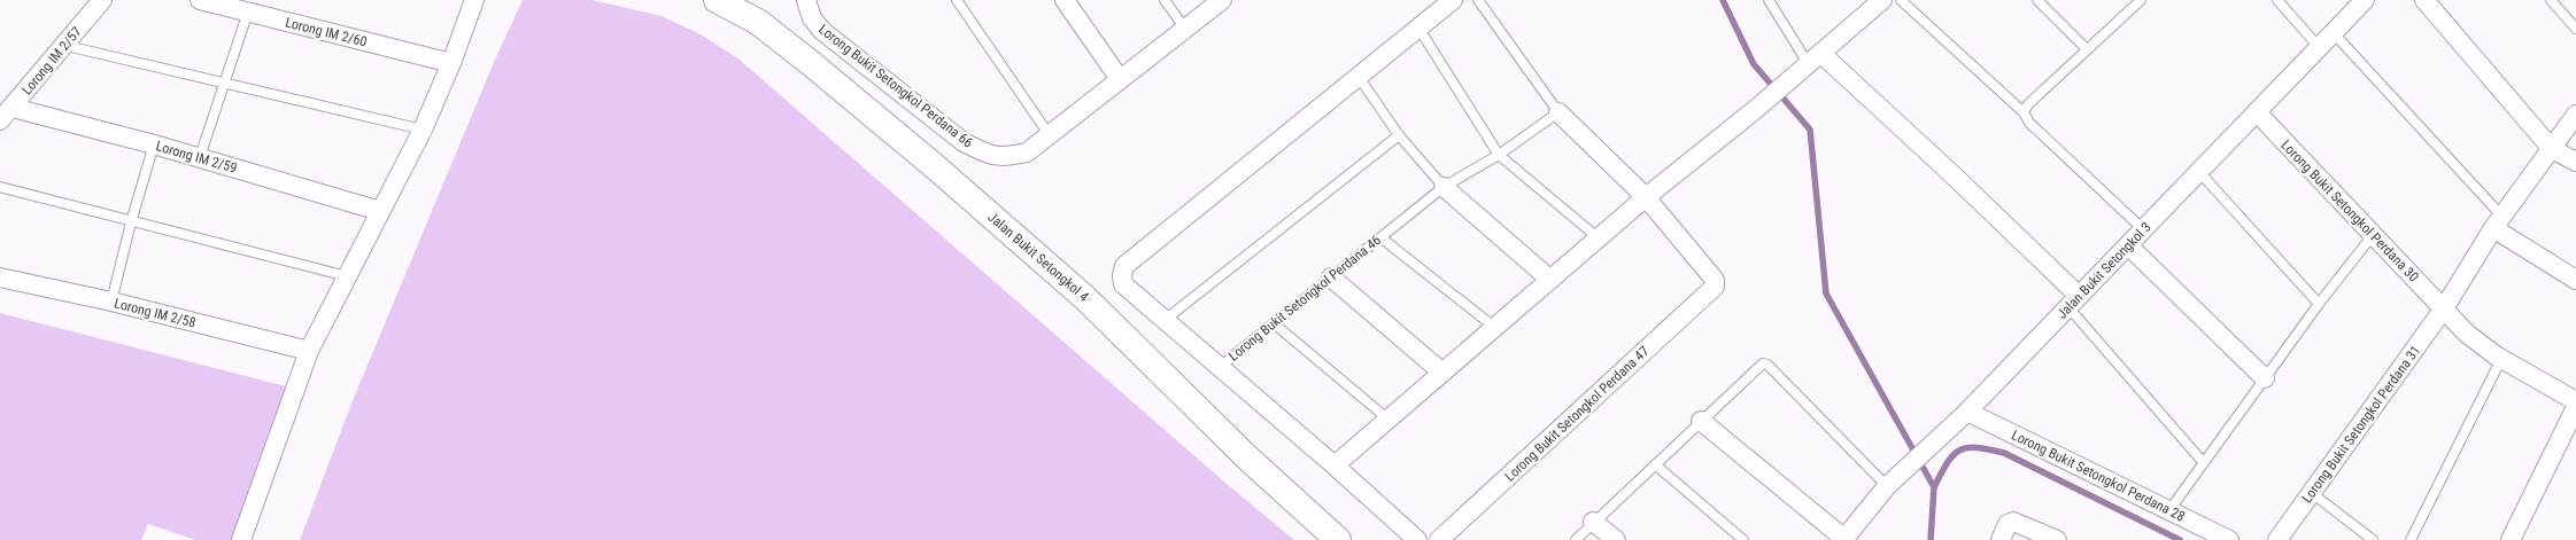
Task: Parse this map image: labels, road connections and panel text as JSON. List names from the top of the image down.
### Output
{
  "streets": {
    "street": [
      "Lorong IM 2/60",
      "Lorong IM 2/57",
      "Lorong Bukit Setongkol Perdana 66",
      "Lorong IM 2/59",
      "Lorong Bukit Setongkol Perdana 30",
      "Jalan Bukit Setongkol 4",
      "Jalan Bukit Setongkol 3",
      "Lorong Bukit Setongkol Perdana 46",
      "Lorong IM 2/58",
      "Lorong Bukit Setongkol Perdana 47",
      "Lorong Bukit Setongkol Perdana 31",
      "Lorong Bukit Setongkol Perdana 28"
    ]
  },
  "crossings": [
    ["Lorong IM 2/57", "Lorong IM 2/59"],
    ["Lorong Bukit Setongkol Perdana 30", "Jalan Bukit Setongkol 3"],
    ["Lorong Bukit Setongkol Perdana 30", "Lorong Bukit Setongkol Perdana 31"],
    ["Jalan Bukit Setongkol 3", "Lorong Bukit Setongkol Perdana 28"]
  ]
}
